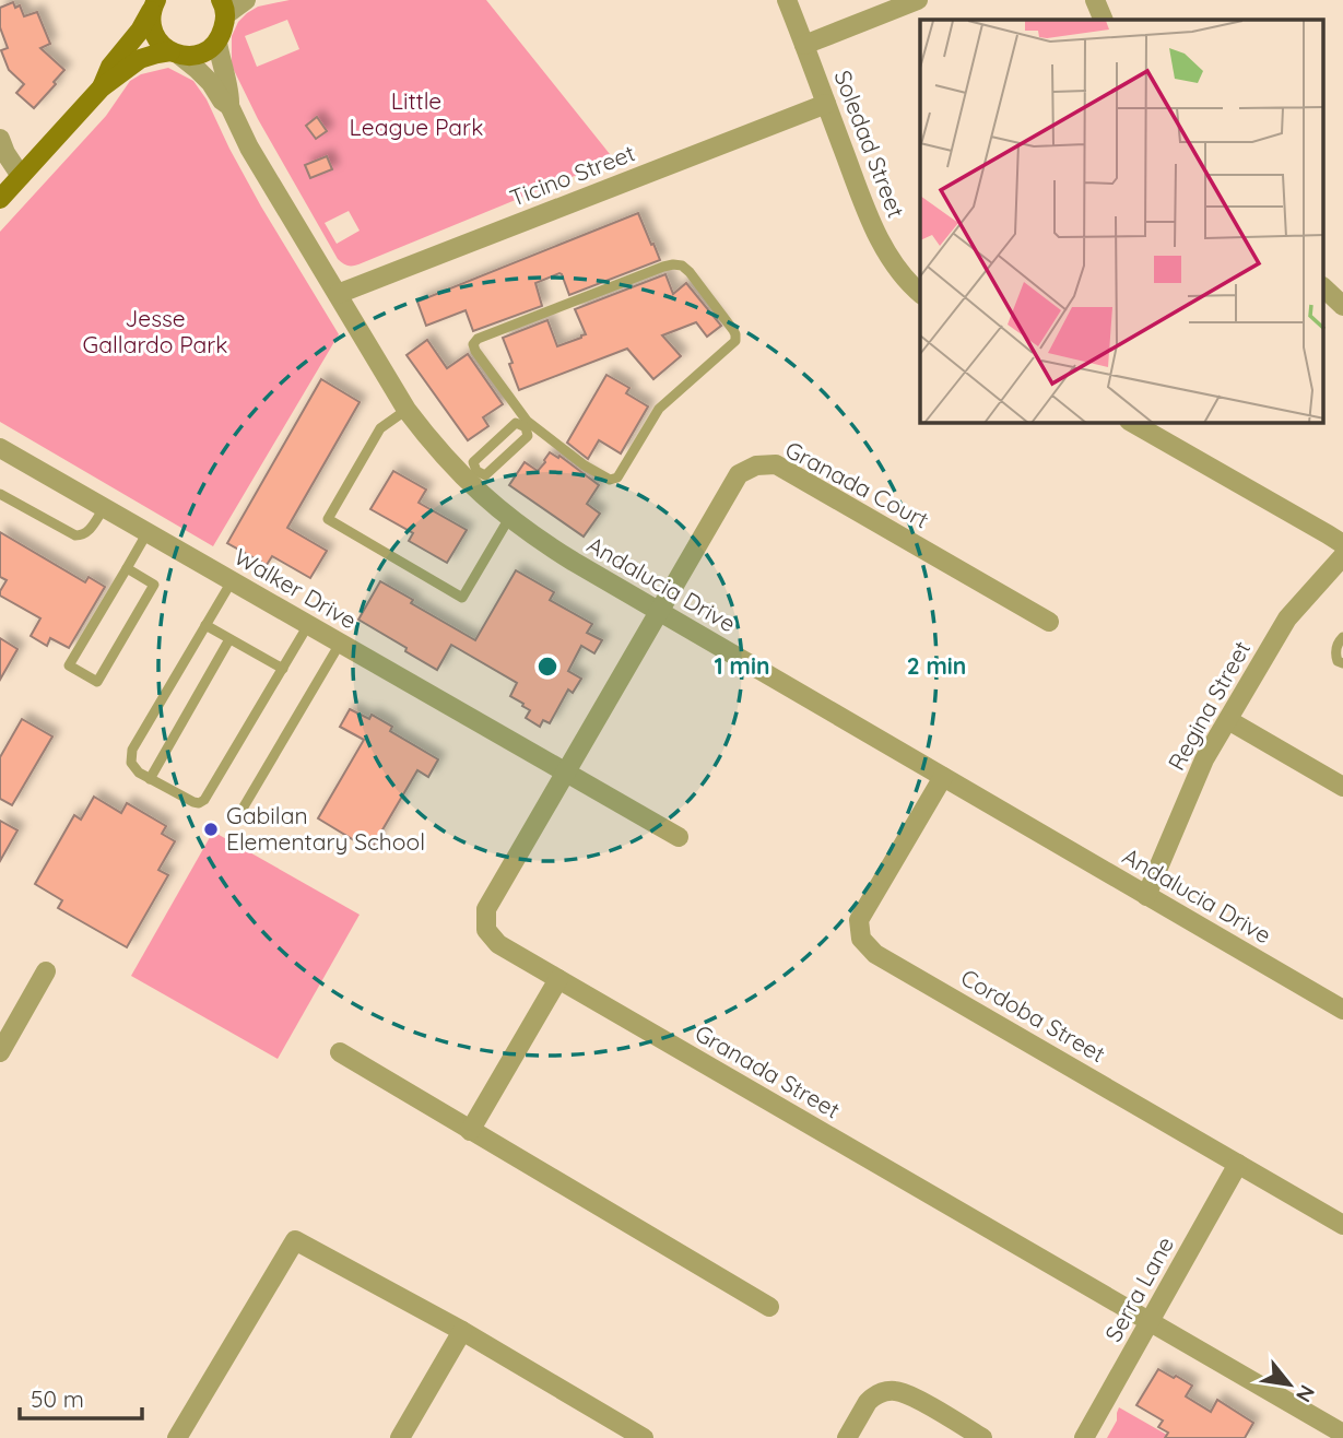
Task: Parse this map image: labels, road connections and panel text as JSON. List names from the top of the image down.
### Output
{
  "streets": {
    "street": [
      "Soledad Street",
      "Ticino Street",
      "Granada Court",
      "Andalucia Drive",
      "Walker Drive",
      "Regina Street",
      "Cordoba Street",
      "Granada Street",
      "Serra Lane"
    ]
  },
  "crossings": [
    ["Soledad Street", "Ticino Street"],
    ["Ticino Street", "Andalucia Drive"],
    ["Granada Court", "Andalucia Drive"],
    ["Granada Court", "Granada Street"],
    ["Andalucia Drive", "Regina Street"],
    ["Andalucia Drive", "Cordoba Street"],
    ["Andalucia Drive", "Granada Street"],
    ["Walker Drive", "Granada Street"],
    ["Cordoba Street", "Serra Lane"],
    ["Granada Street", "Serra Lane"]
  ],
  "parks": ["Little League Park", "Jesse Gallardo Park"],
  "places": ["Gabilan Elementary School"],
  "scale_bar": "50 m",
  "north": "bottom right",
  "rings": ["1 min", "2 min"]
}
